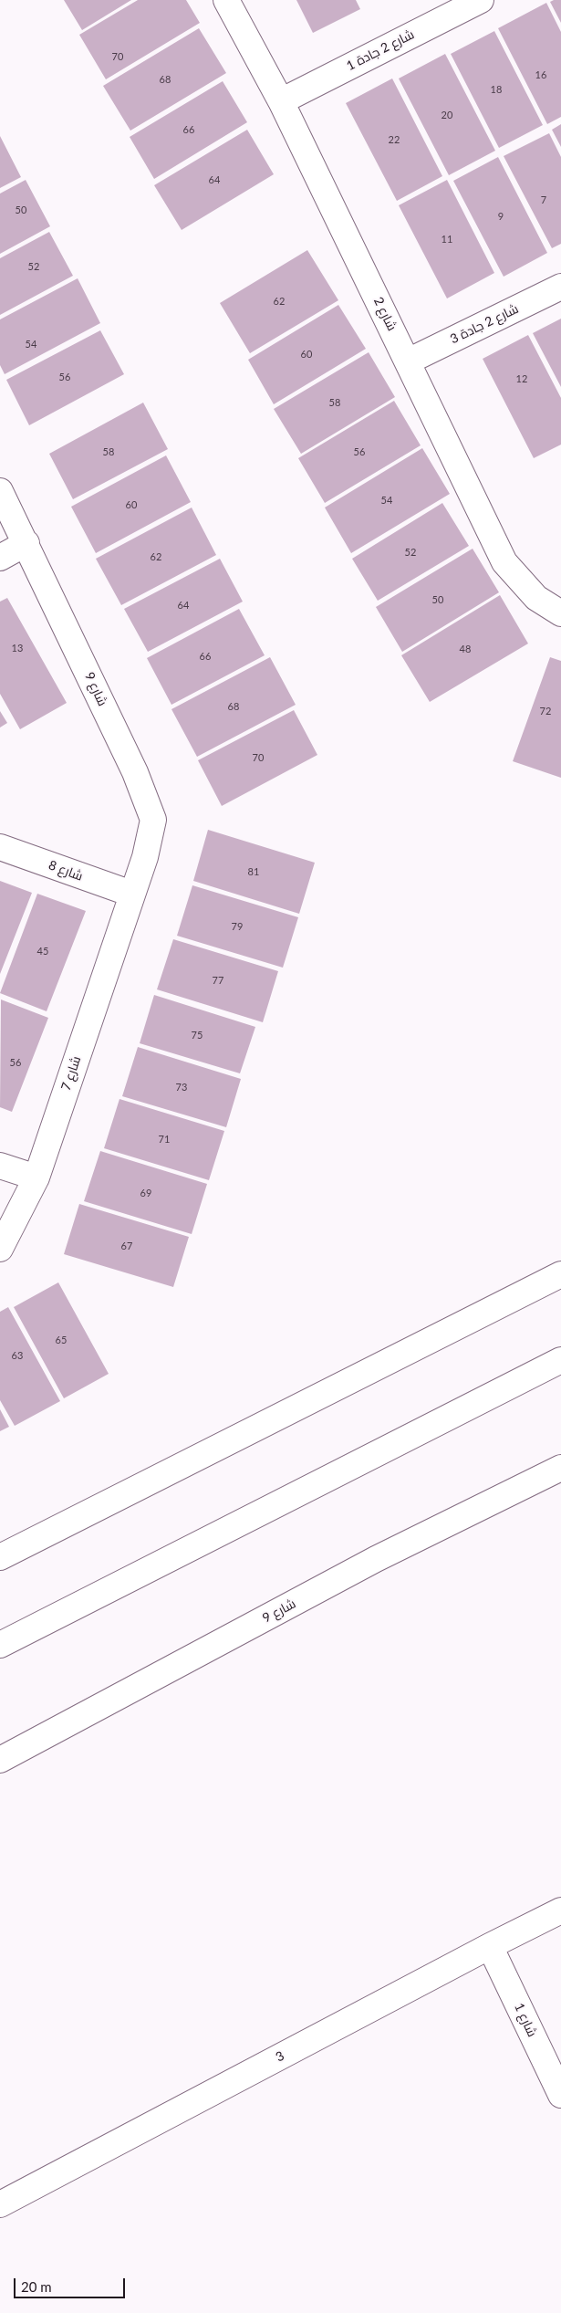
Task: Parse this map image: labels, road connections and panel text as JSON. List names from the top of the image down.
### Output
{
  "streets": {
    "street": [
      "شارع 2 جادة 1",
      "شارع 2",
      "شارع 2 جادة 3",
      "شارع 9",
      "شارع 8",
      "شارع 7",
      "شارع 1",
      "3"
    ]
  },
  "crossings": [
    ["شارع 2 جادة 1", "شارع 2"],
    ["شارع 2", "شارع 2 جادة 3"],
    ["شارع 9", "شارع 8"],
    ["شارع 9", "شارع 7"],
    ["شارع 8", "شارع 7"],
    ["شارع 1", "3"]
  ],
  "house_numbers": [
    "70",
    "16",
    "68",
    "18",
    "20",
    "66",
    "22",
    "64",
    "7",
    "50",
    "9",
    "11",
    "52",
    "62",
    "54",
    "60",
    "56",
    "12",
    "58",
    "58",
    "56",
    "54",
    "60",
    "52",
    "62",
    "50",
    "64",
    "13",
    "48",
    "66",
    "68",
    "72",
    "70",
    "81",
    "79",
    "45",
    "77",
    "75",
    "56",
    "73",
    "71",
    "69",
    "67",
    "65",
    "63"
  ],
  "scale_bar": "20 m"
}
